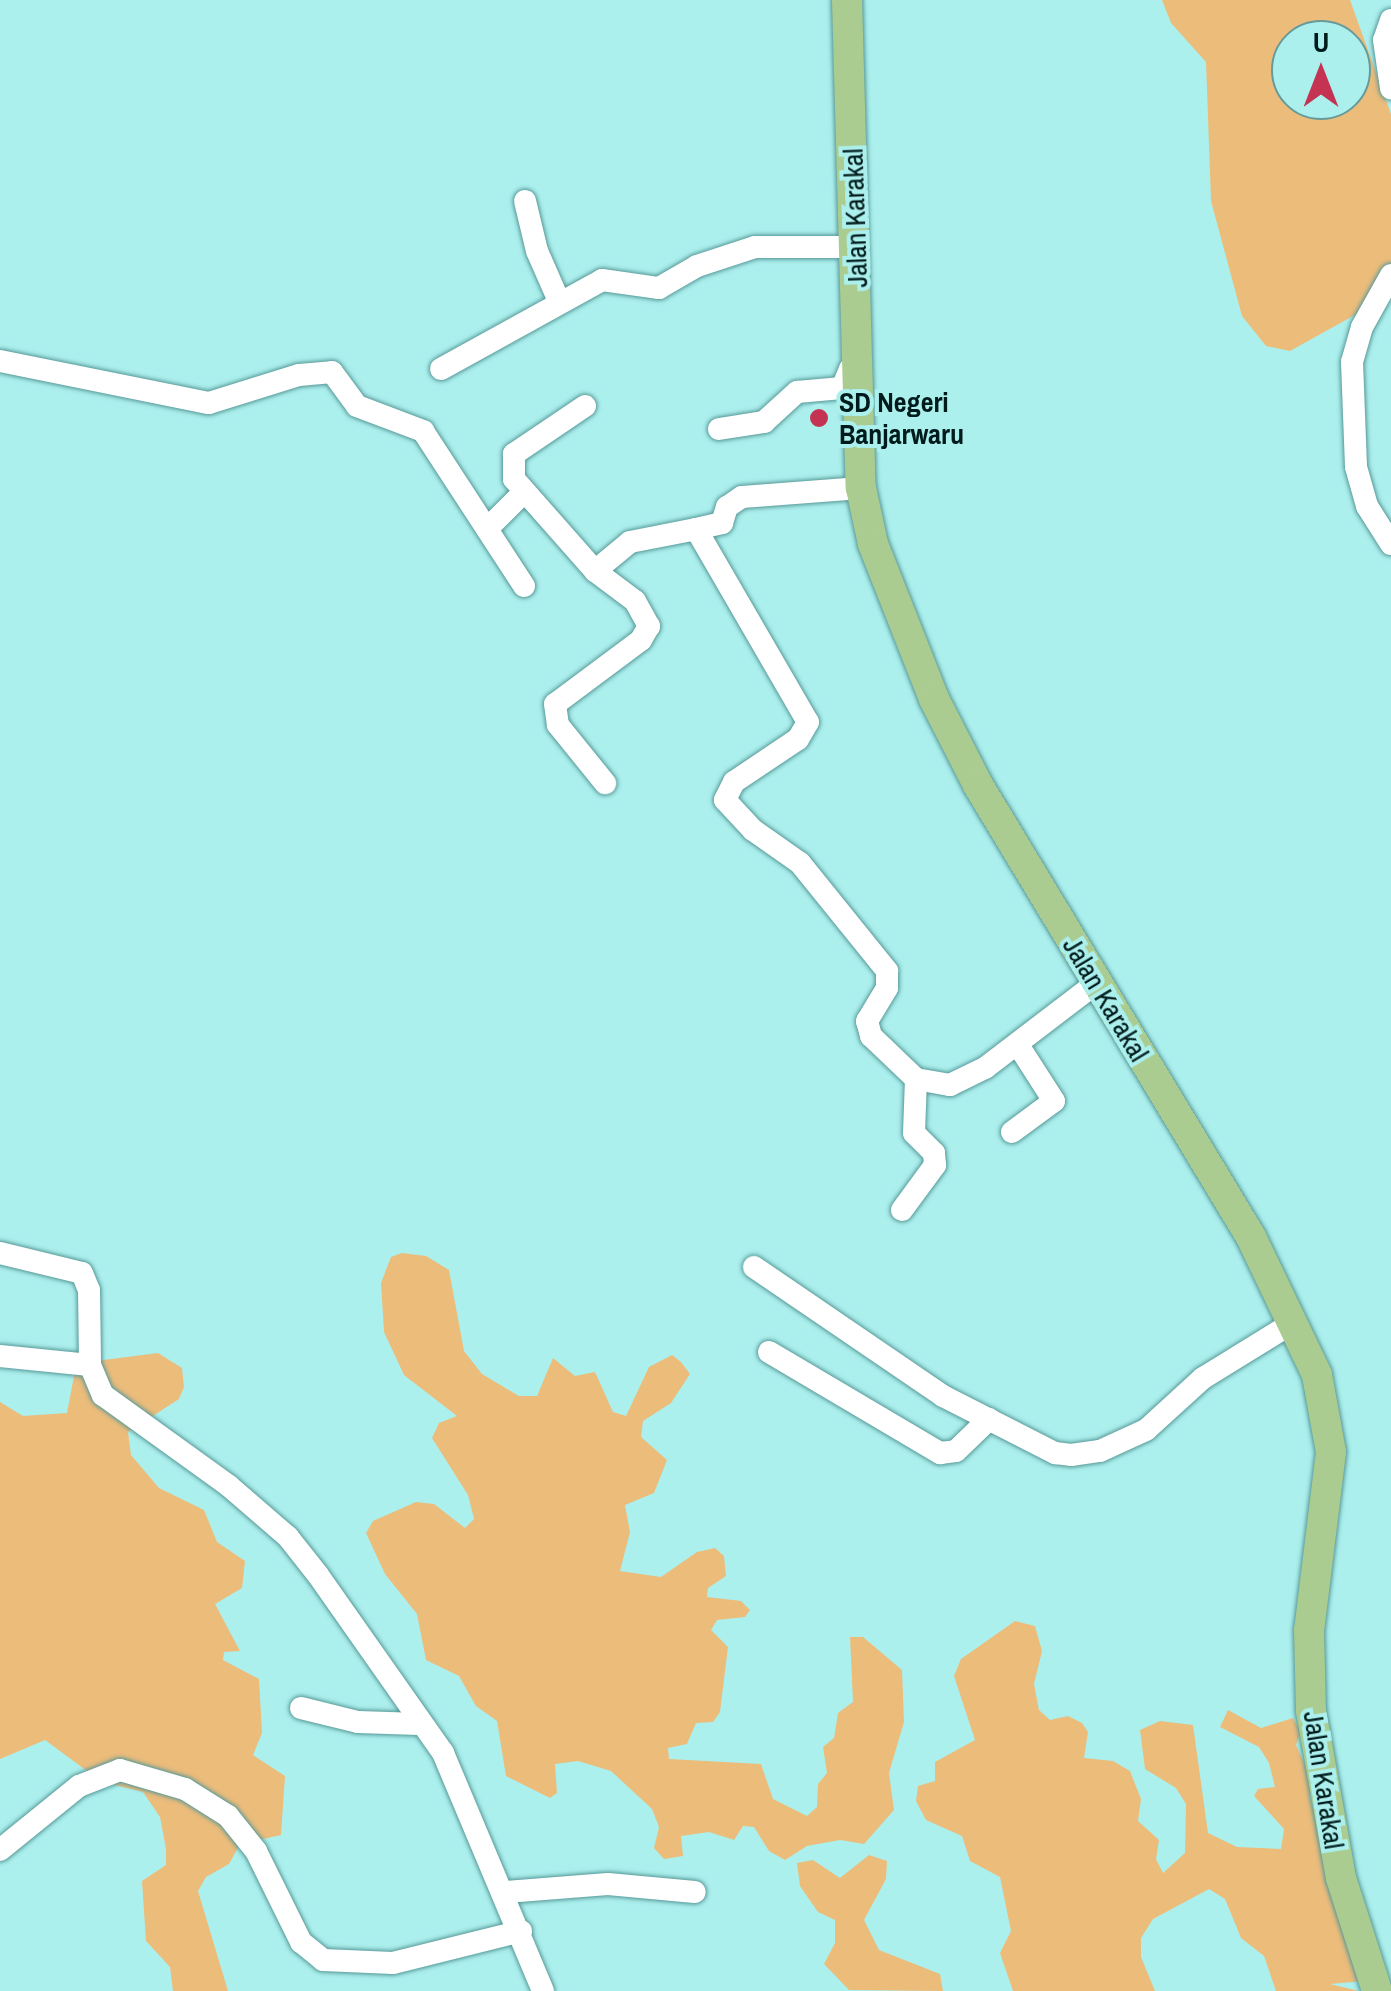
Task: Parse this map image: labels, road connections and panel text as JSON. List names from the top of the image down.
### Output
{
  "streets": {
    "main road": ["Jalan Karakal"]
  },
  "places": ["SD Negeri Banjarwaru"],
  "north": "top"
}
